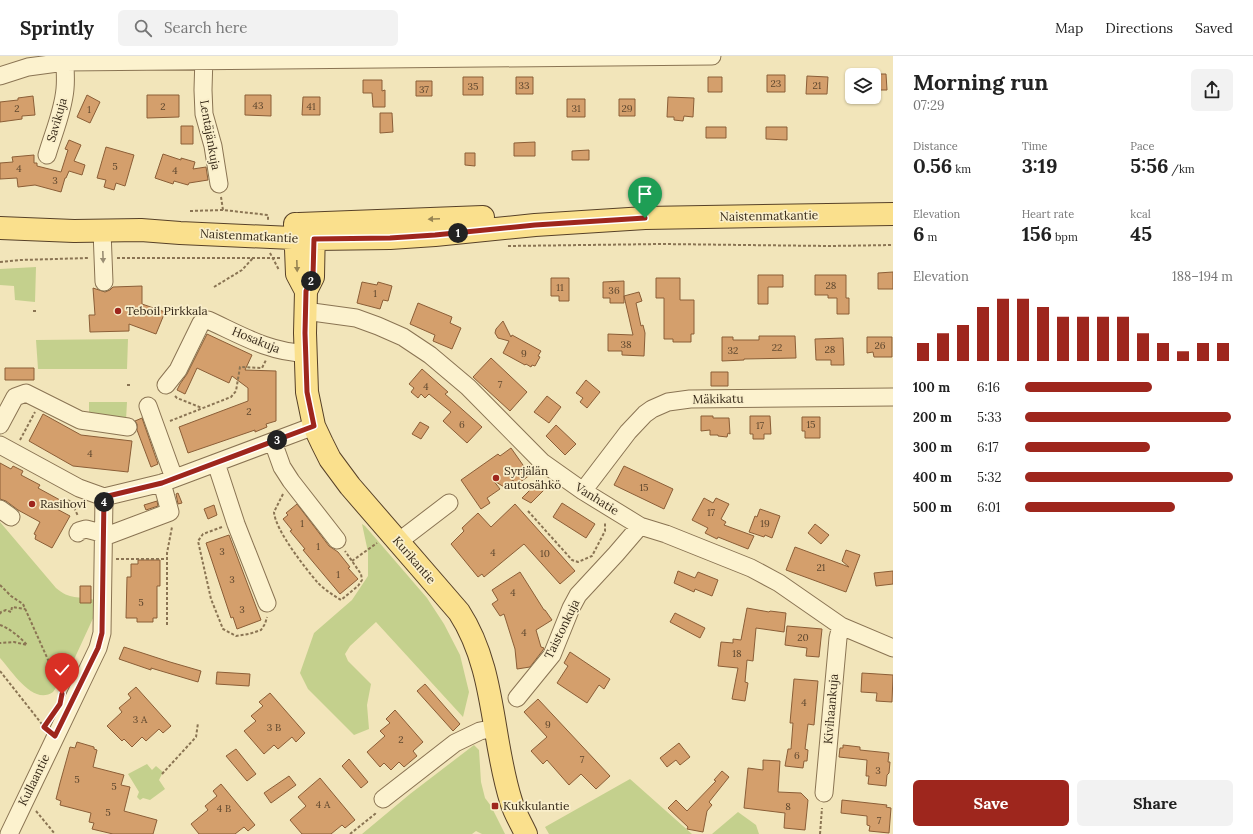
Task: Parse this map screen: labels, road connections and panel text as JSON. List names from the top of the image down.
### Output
{
  "streets": {
    "main road": ["Naistenmatkantie", "Kurikantie"],
    "street": [
      "Savikuja",
      "Lentäjänkuja",
      "Hosakuja",
      "Mäkikatu",
      "Vanhatie",
      "Taistonkuja",
      "Kivihaankuja",
      "Kullaantie"
    ]
  },
  "crossings": [
    ["Naistenmatkantie", "Kurikantie"],
    ["Hosakuja", "Kurikantie"],
    ["Mäkikatu", "Vanhatie"],
    ["Vanhatie", "Kurikantie"],
    ["Vanhatie", "Taistonkuja"],
    ["Vanhatie", "Kivihaankuja"]
  ],
  "places": {
    "other": ["Teboil Pirkkala", "Syrjälän autosähkö", "Rasihovi"],
    "transit": ["Kukkulantie"]
  },
  "house_numbers": [
    "23",
    "33",
    "21",
    "35",
    "37",
    "43",
    "2",
    "41",
    "2",
    "31",
    "29",
    "1",
    "5",
    "4",
    "4",
    "3",
    "28",
    "11",
    "36",
    "1",
    "38",
    "26",
    "22",
    "28",
    "32",
    "9",
    "7",
    "4",
    "2",
    "6",
    "15",
    "17",
    "4",
    "15",
    "17",
    "1",
    "19",
    "1",
    "3",
    "4",
    "10",
    "21",
    "1",
    "3",
    "4",
    "5",
    "3",
    "4",
    "20",
    "18",
    "4",
    "3 A",
    "9",
    "3 B",
    "2",
    "6",
    "7",
    "3",
    "5",
    "5",
    "4 A",
    "8",
    "4 B",
    "5",
    "7"
  ],
  "page": {
    "header": "Sprintly",
    "search": "Search here",
    "nav": ["Map", "Directions", "Saved"],
    "heading": ["Morning run", "07:29"],
    "stats": [
      ["Distance", "0.56 km"],
      ["Time", "3:19"],
      ["Pace", "5:56 /km"],
      ["Elevation", "6 m"],
      ["Heart rate", "156 bpm"],
      ["kcal", "45"]
    ],
    "pins": [
      "1",
      "2",
      "3",
      "4"
    ],
    "chart": ["Elevation", "188–194 m"],
    "list": [
      {
        "name": "100 m",
        "note": "6:16"
      },
      {
        "name": "200 m",
        "note": "5:33"
      },
      {
        "name": "300 m",
        "note": "6:17"
      },
      {
        "name": "400 m",
        "note": "5:32"
      },
      {
        "name": "500 m",
        "note": "6:01"
      }
    ],
    "buttons": ["Save", "Share"]
  }
}
